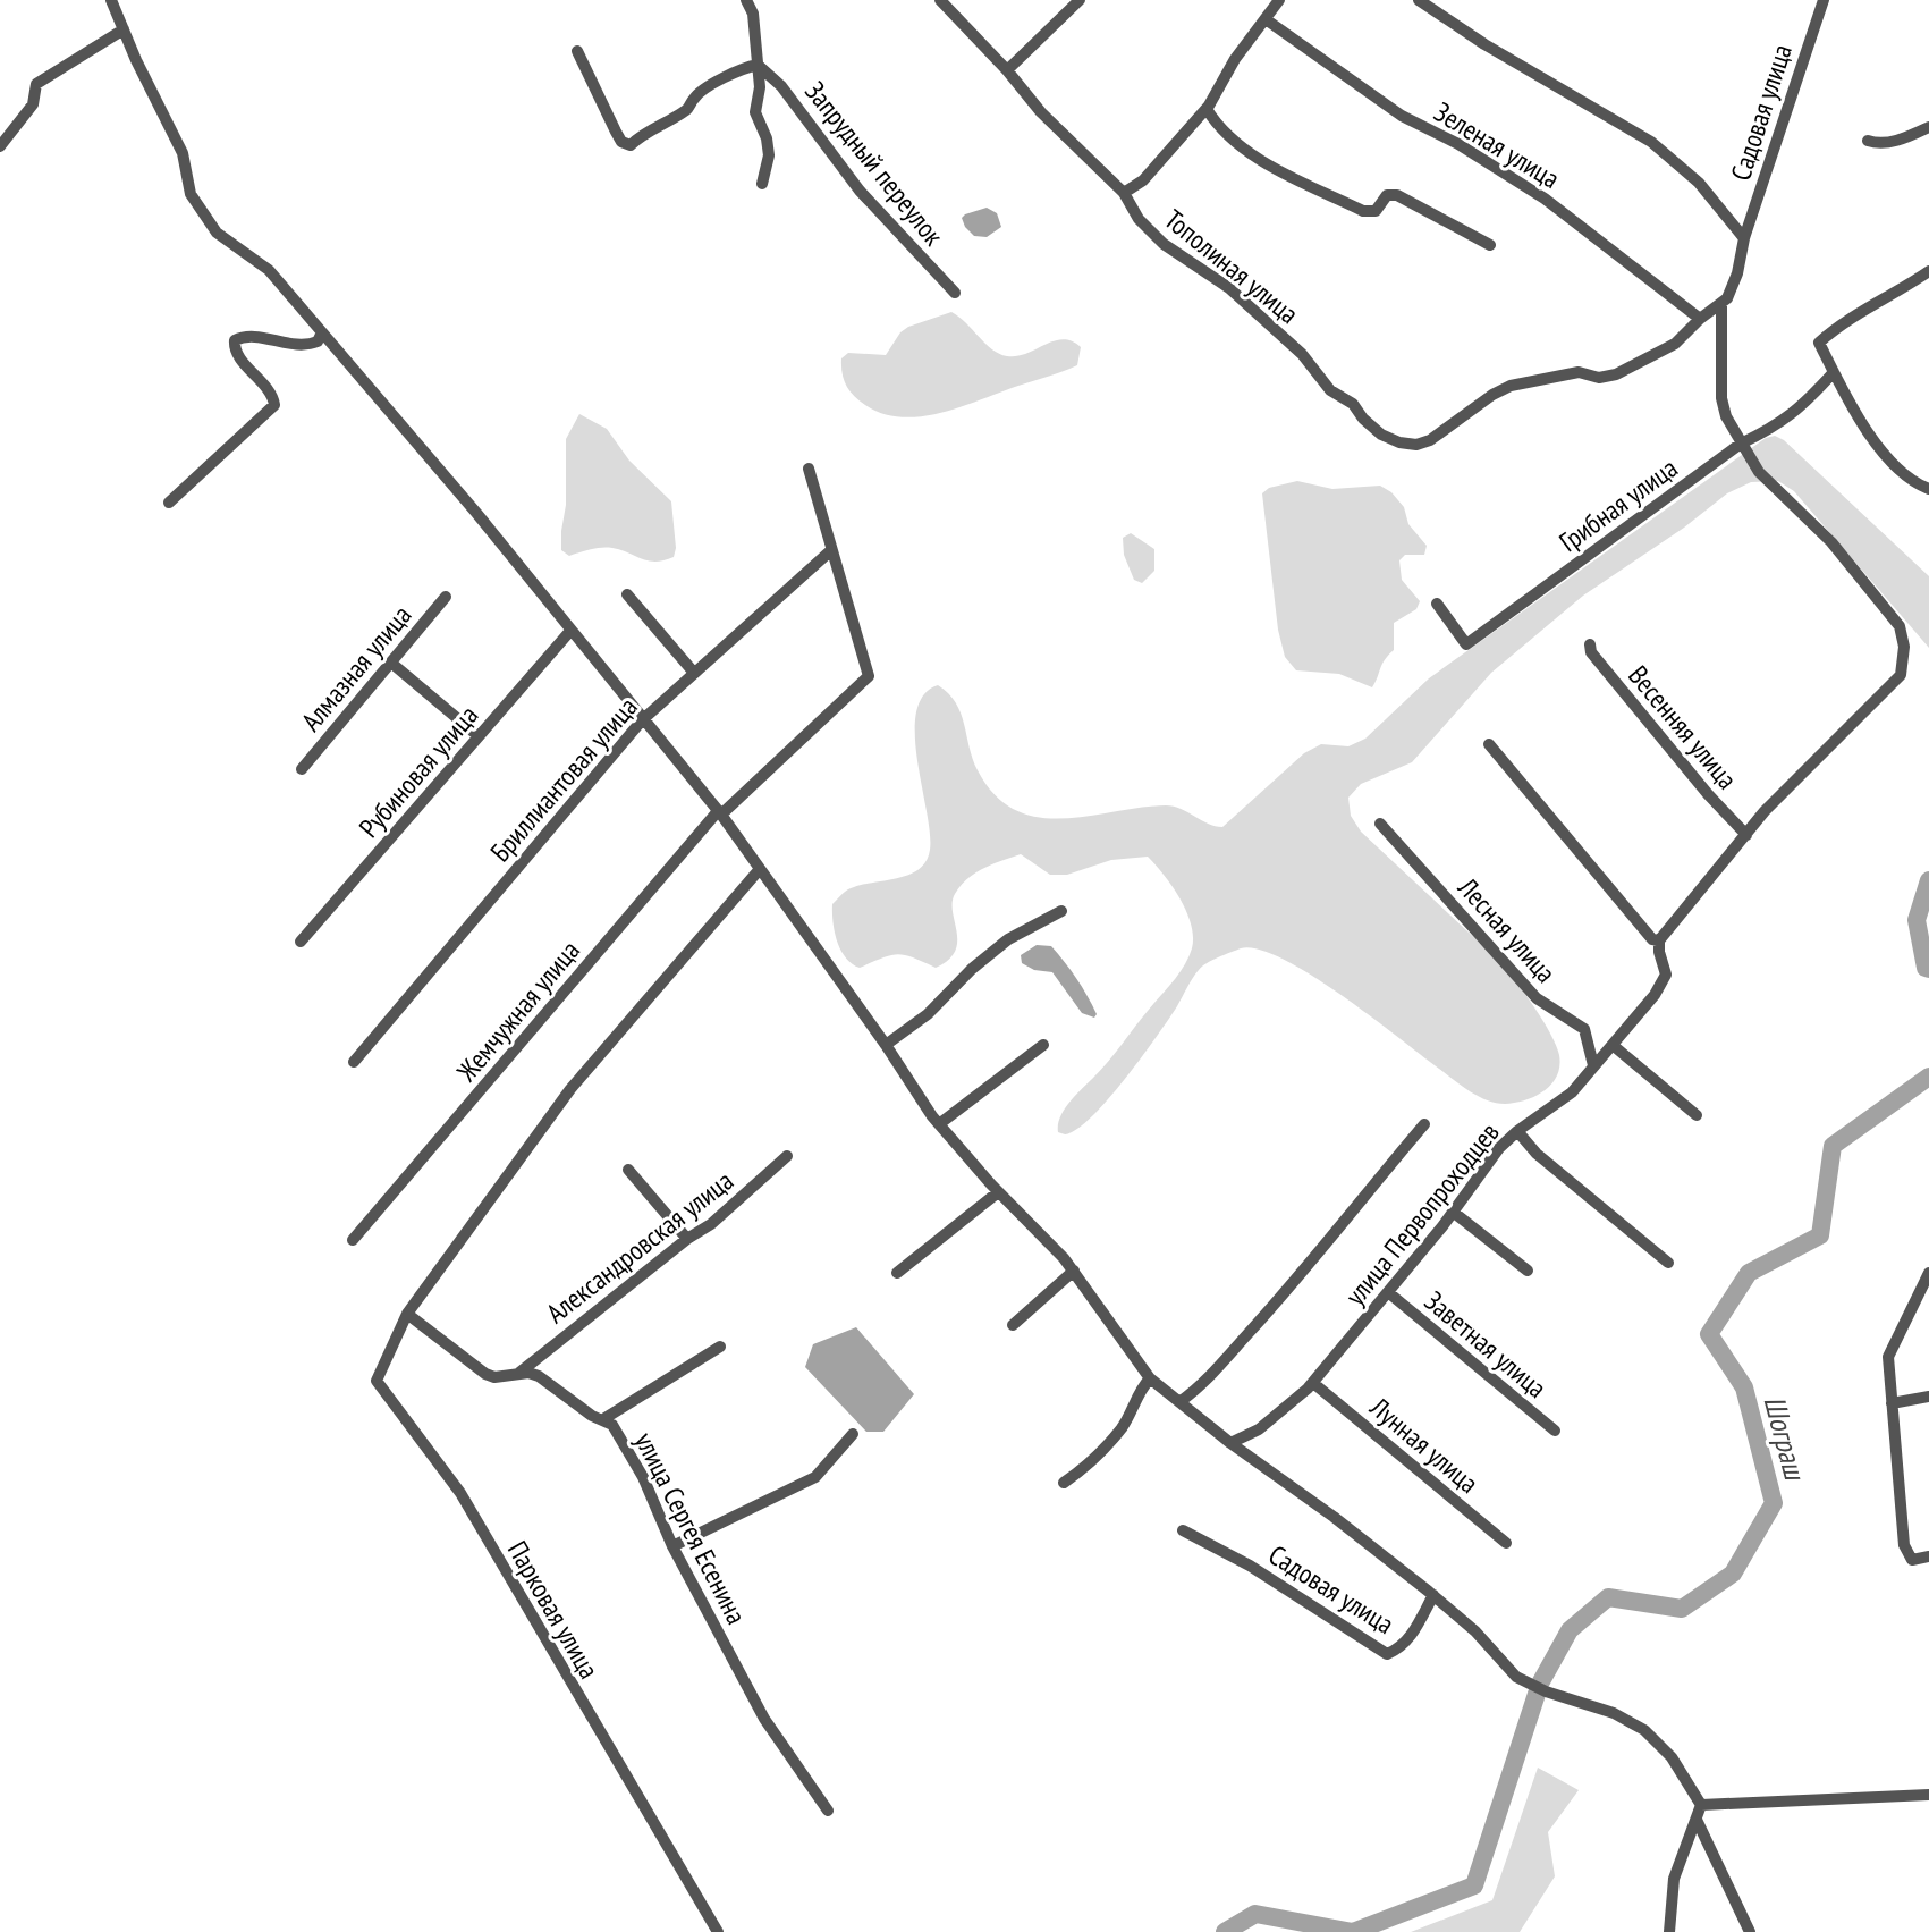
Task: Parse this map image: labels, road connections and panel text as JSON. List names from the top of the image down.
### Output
{
  "streets": {
    "street": [
      "Садовая улица",
      "Зеленая улица",
      "Запрудный переулок",
      "Тополиная улица",
      "Грибная улица",
      "Алмазная улица",
      "Весенняя улица",
      "Рубиновая улица",
      "Бриллиантовая улица",
      "Лесная улица",
      "Жемчужная улица",
      "улица Первопроходцев",
      "Александровская улица",
      "Заветная улица",
      "Лунная улица",
      "улица Сергея Есенина",
      "Парковая улица"
    ]
  },
  "crossings": [
    ["Садовая улица", "Тополиная улица"],
    ["Зеленая улица", "Тополиная улица"],
    ["Бриллиантовая улица", "Жемчужная улица"],
    ["Лесная улица", "улица Первопроходцев"],
    ["улица Первопроходцев", "Заветная улица"],
    ["улица Первопроходцев", "Лунная улица"],
    ["Александровская улица", "улица Сергея Есенина"],
    ["улица Сергея Есенина", "Парковая улица"]
  ],
  "water": ["Шограш"]
}
